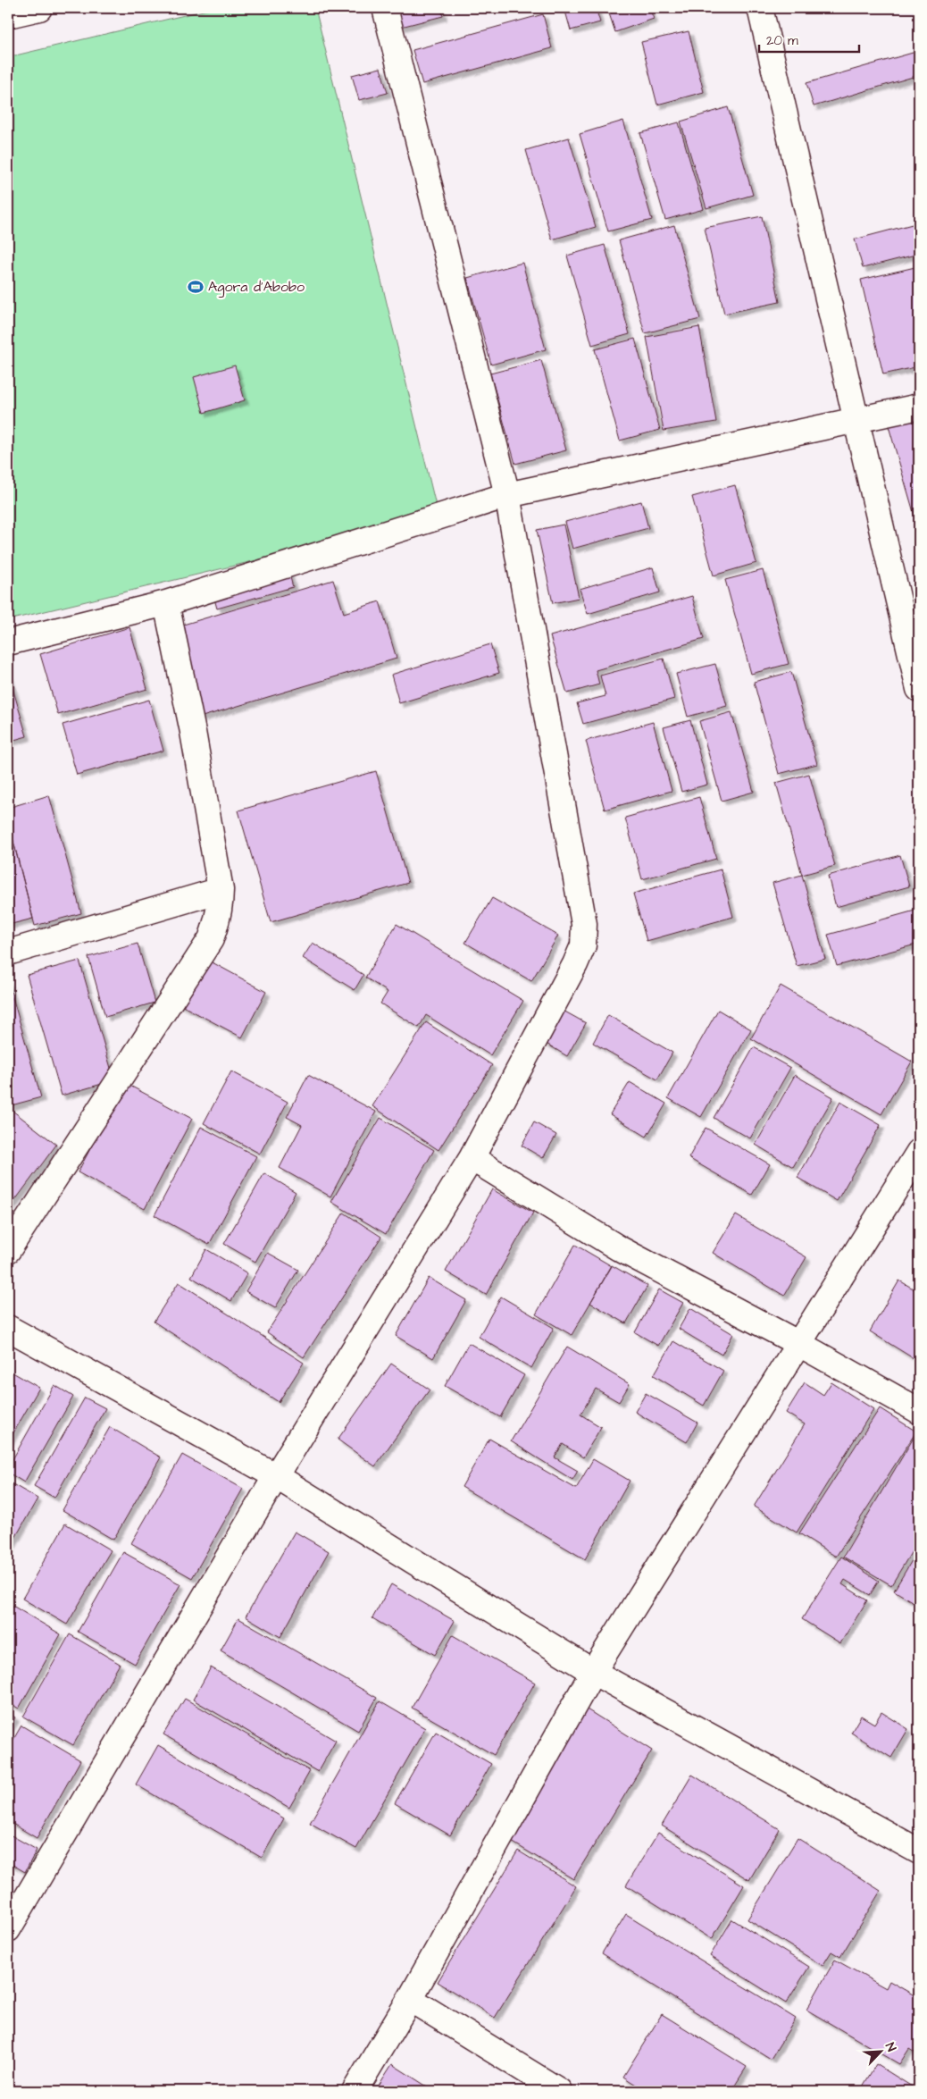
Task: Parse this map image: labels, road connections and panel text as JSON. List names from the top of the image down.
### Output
{
  "places": {
    "sports": ["Agora d'Abobo"]
  },
  "scale_bar": "20 m",
  "north": "top right"
}
